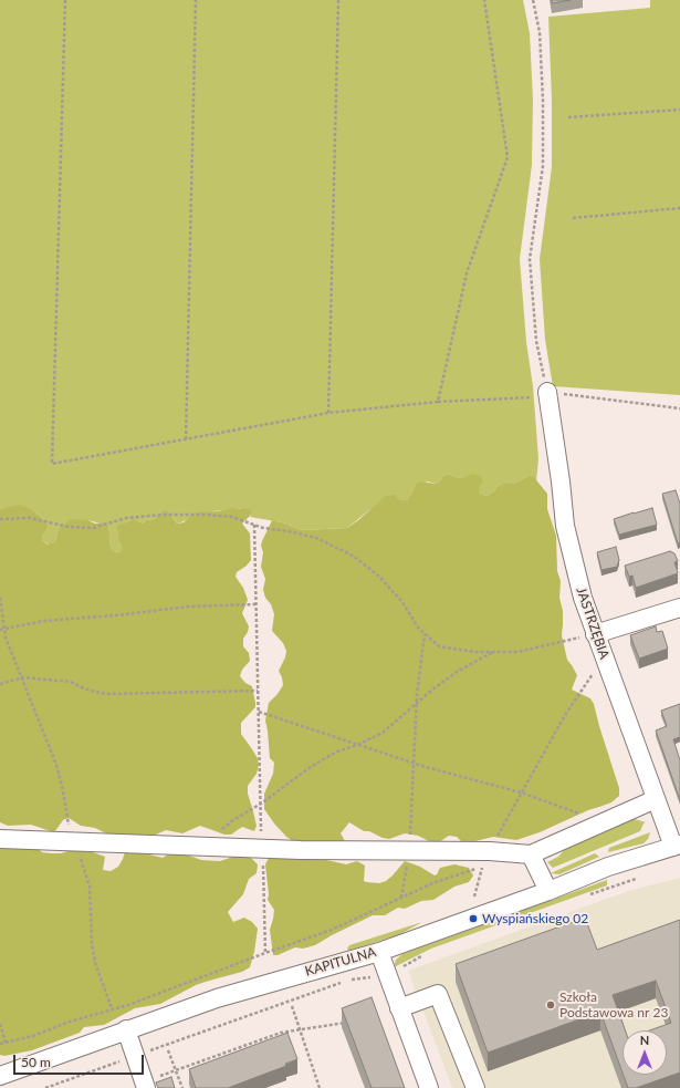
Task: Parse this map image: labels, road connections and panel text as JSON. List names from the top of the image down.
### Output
{
  "streets": {
    "street": ["JASTRZĘBIA", "KAPITULNA"]
  },
  "crossings": [
    ["JASTRZĘBIA", "KAPITULNA"]
  ],
  "places": ["Wyspiańskiego 02", "Szkoła Podstawowa nr 23"],
  "scale_bar": "50 m",
  "north": "top"
}
